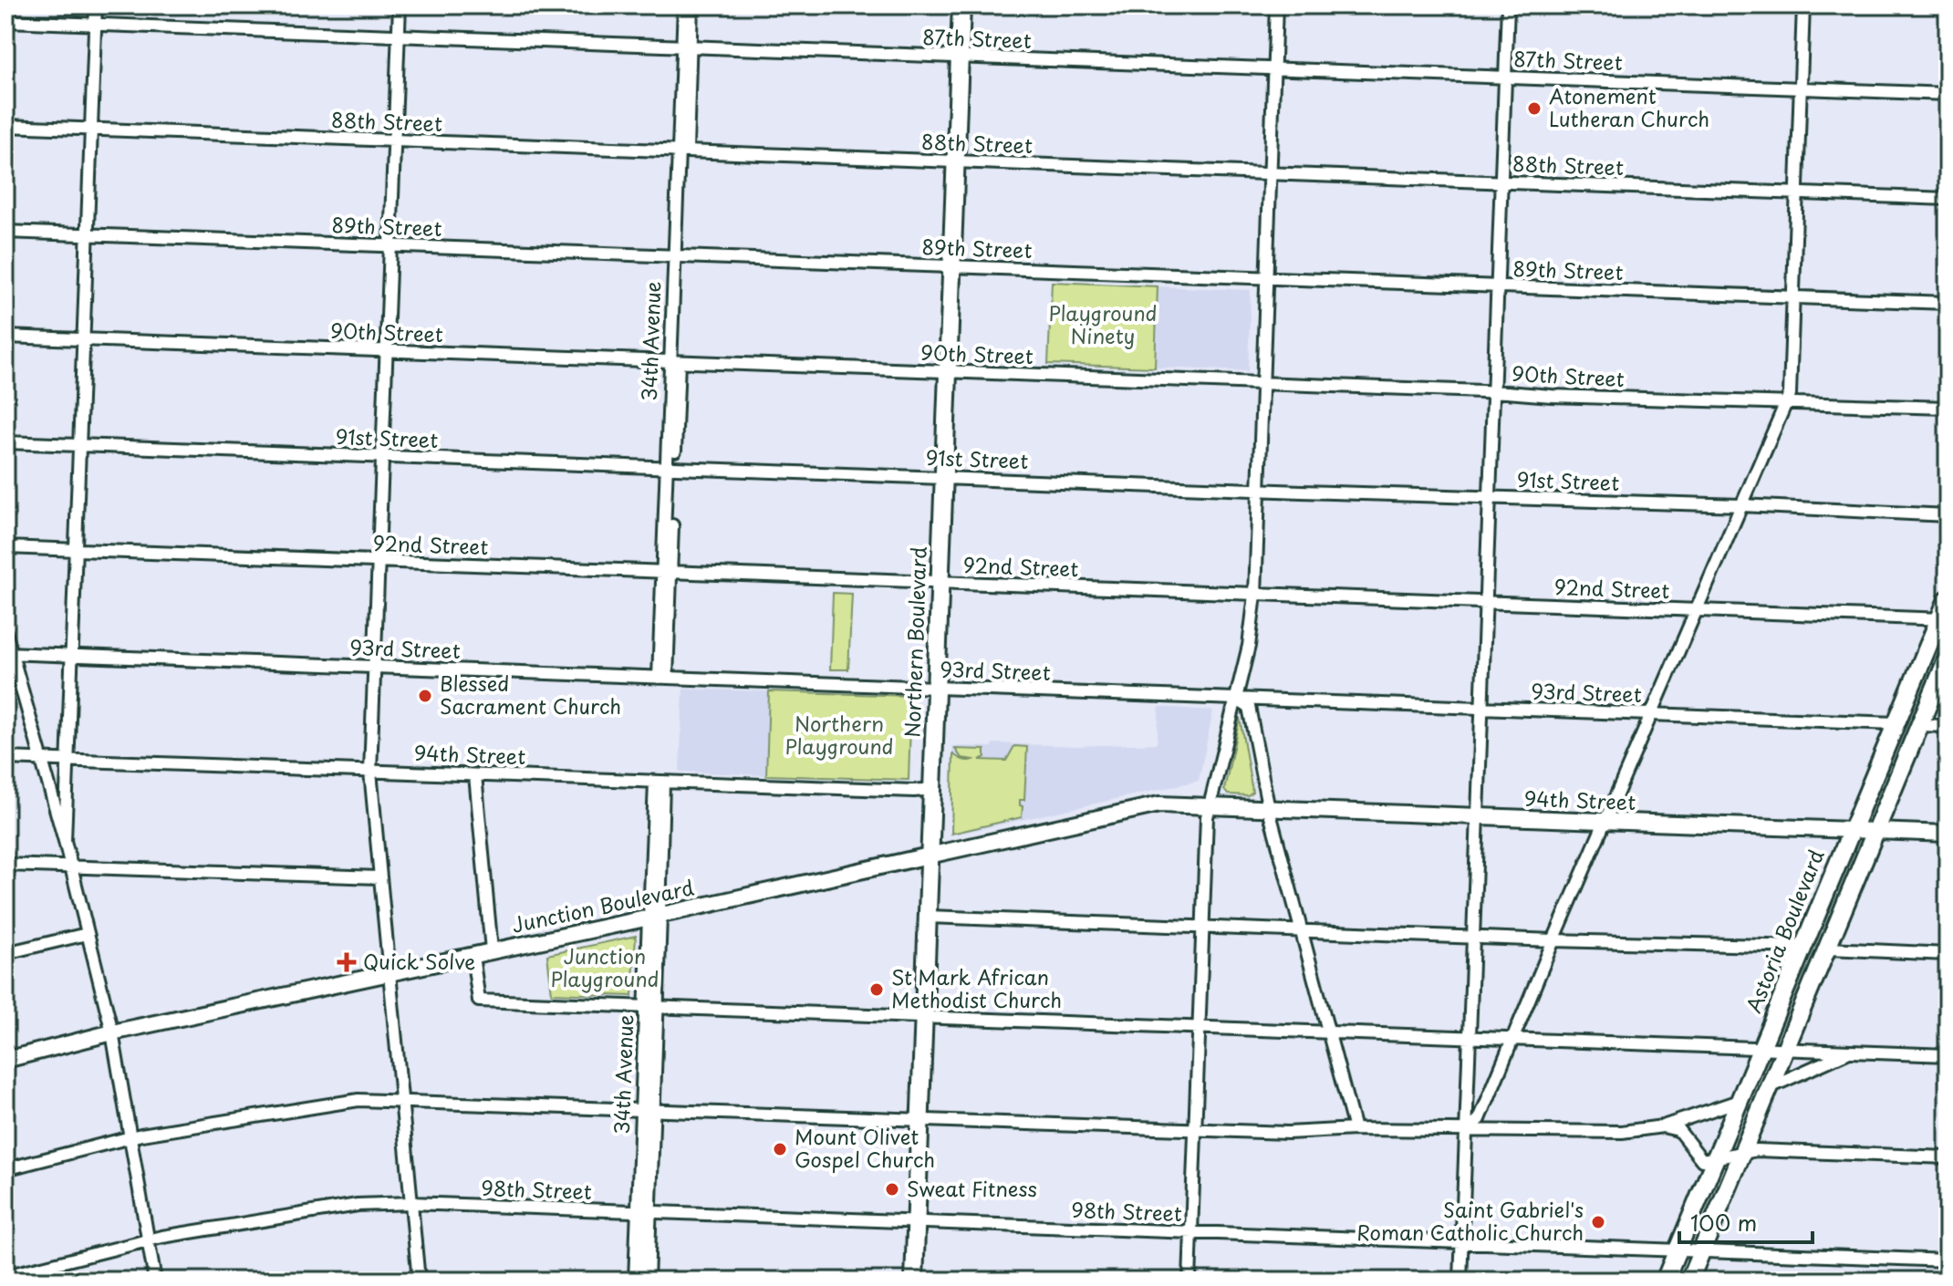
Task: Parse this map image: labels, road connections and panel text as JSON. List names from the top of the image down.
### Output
{
  "streets": {
    "main road": [
      "Northern Boulevard",
      "94th Street",
      "Junction Boulevard",
      "Astoria Boulevard"
    ],
    "street": [
      "87th Street",
      "88th Street",
      "89th Street",
      "90th Street",
      "34th Avenue",
      "91st Street",
      "92nd Street",
      "93rd Street",
      "98th Street"
    ]
  },
  "crossings": [
    ["87th Street", "34th Avenue"],
    ["87th Street", "Northern Boulevard"],
    ["88th Street", "34th Avenue"],
    ["88th Street", "Northern Boulevard"],
    ["89th Street", "34th Avenue"],
    ["89th Street", "Northern Boulevard"],
    ["90th Street", "34th Avenue"],
    ["90th Street", "Northern Boulevard"],
    ["34th Avenue", "91st Street"],
    ["34th Avenue", "92nd Street"],
    ["34th Avenue", "93rd Street"],
    ["34th Avenue", "94th Street"],
    ["34th Avenue", "Junction Boulevard"],
    ["34th Avenue", "98th Street"],
    ["91st Street", "Northern Boulevard"],
    ["92nd Street", "Northern Boulevard"],
    ["92nd Street", "Astoria Boulevard"],
    ["Northern Boulevard", "93rd Street"],
    ["Northern Boulevard", "94th Street"],
    ["Northern Boulevard", "Junction Boulevard"],
    ["Northern Boulevard", "98th Street"],
    ["93rd Street", "Astoria Boulevard"],
    ["94th Street", "Junction Boulevard"],
    ["94th Street", "Astoria Boulevard"],
    ["Astoria Boulevard", "98th Street"]
  ],
  "parks": ["Playground Ninety", "Northern Playground", "Junction Playground"],
  "places": {
    "other": [
      "Atonement Lutheran Church",
      "Blessed Sacrament Church",
      "St Mark African Methodist Church",
      "Mount Olivet Gospel Church",
      "Sweat Fitness",
      "Saint Gabriel's Roman Catholic Church"
    ],
    "health": ["Quick Solve"]
  },
  "scale_bar": "100 m"
}
